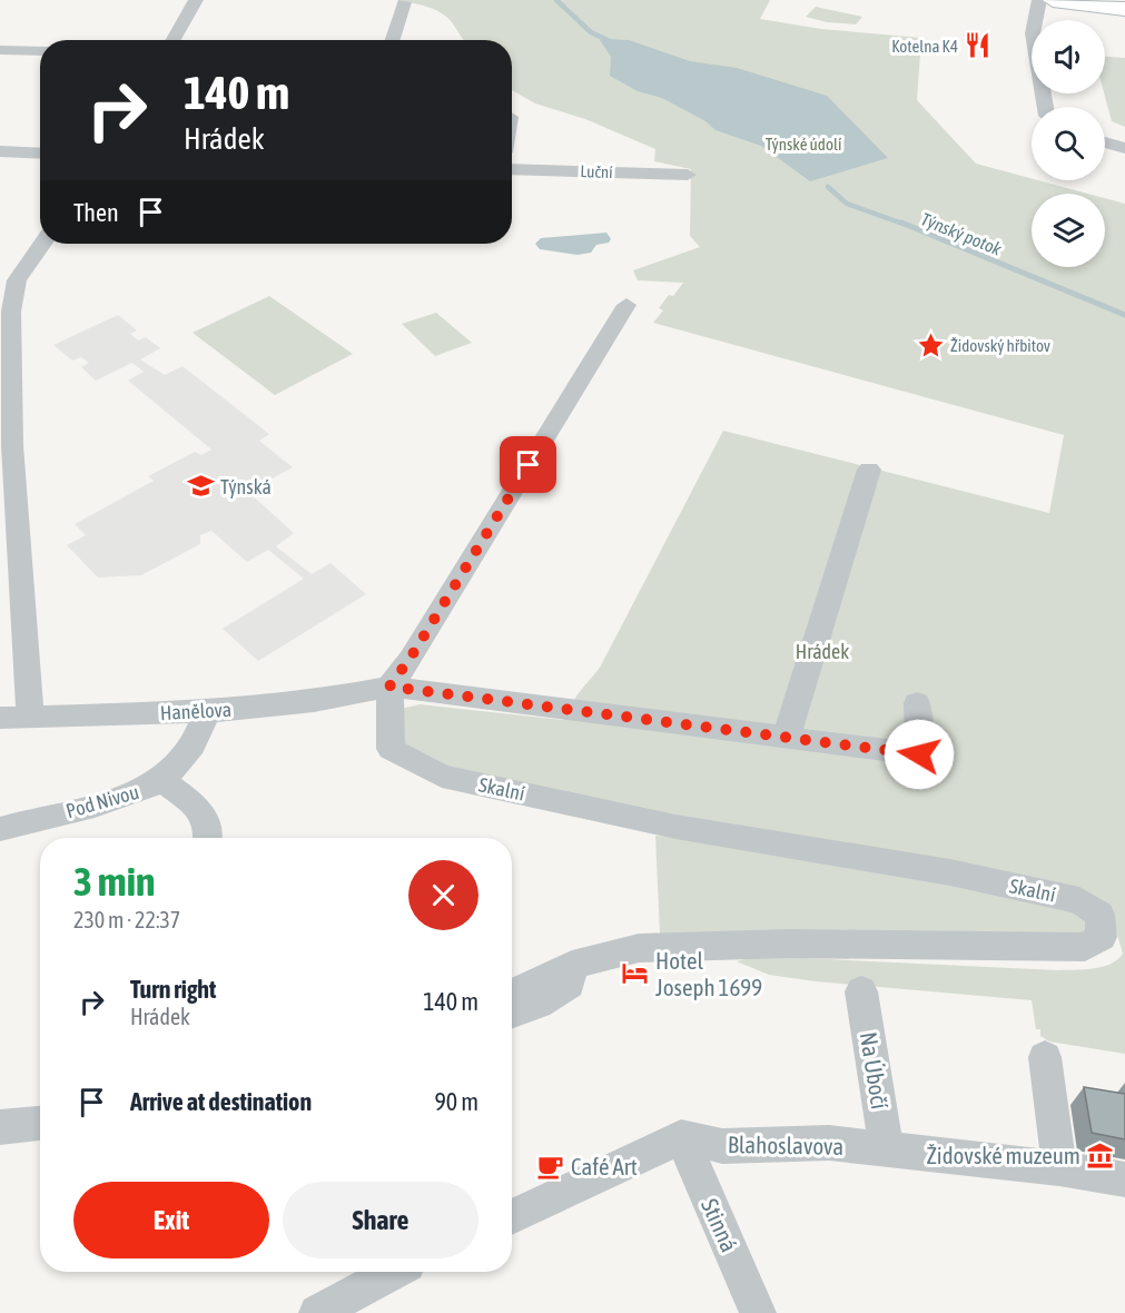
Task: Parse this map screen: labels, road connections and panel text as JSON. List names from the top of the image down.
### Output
{
  "streets": {
    "street": [
      "Luční",
      "Hanělova",
      "Skalní",
      "Pod Nivou",
      "Na Úbočí",
      "Blahoslavova",
      "Stinná"
    ]
  },
  "crossings": [
    ["Hanělova", "Skalní"],
    ["Hanělova", "Pod Nivou"],
    ["Na Úbočí", "Blahoslavova"],
    ["Blahoslavova", "Stinná"]
  ],
  "water": ["Týnský potok"],
  "parks": ["Týnské údolí", "Hrádek"],
  "places": {
    "restaurant": ["Kotelna K4"],
    "place": ["Židovský hřbitov"],
    "school or university": ["Týnská"],
    "hotel": ["Hotel Joseph 1699"],
    "museum": ["Židovské muzeum"],
    "cafe": ["Café Art"]
  },
  "page": {
    "turn": ["140 m", "Hrádek"],
    "then": "Then",
    "heading": ["3 min", "230 m · 22:37"],
    "list": [
      {
        "name": "Turn right",
        "note": "Hrádek",
        "value": "140 m"
      },
      {
        "name": "Arrive at destination",
        "value": "90 m"
      }
    ],
    "buttons": ["Exit", "Share"]
  }
}
